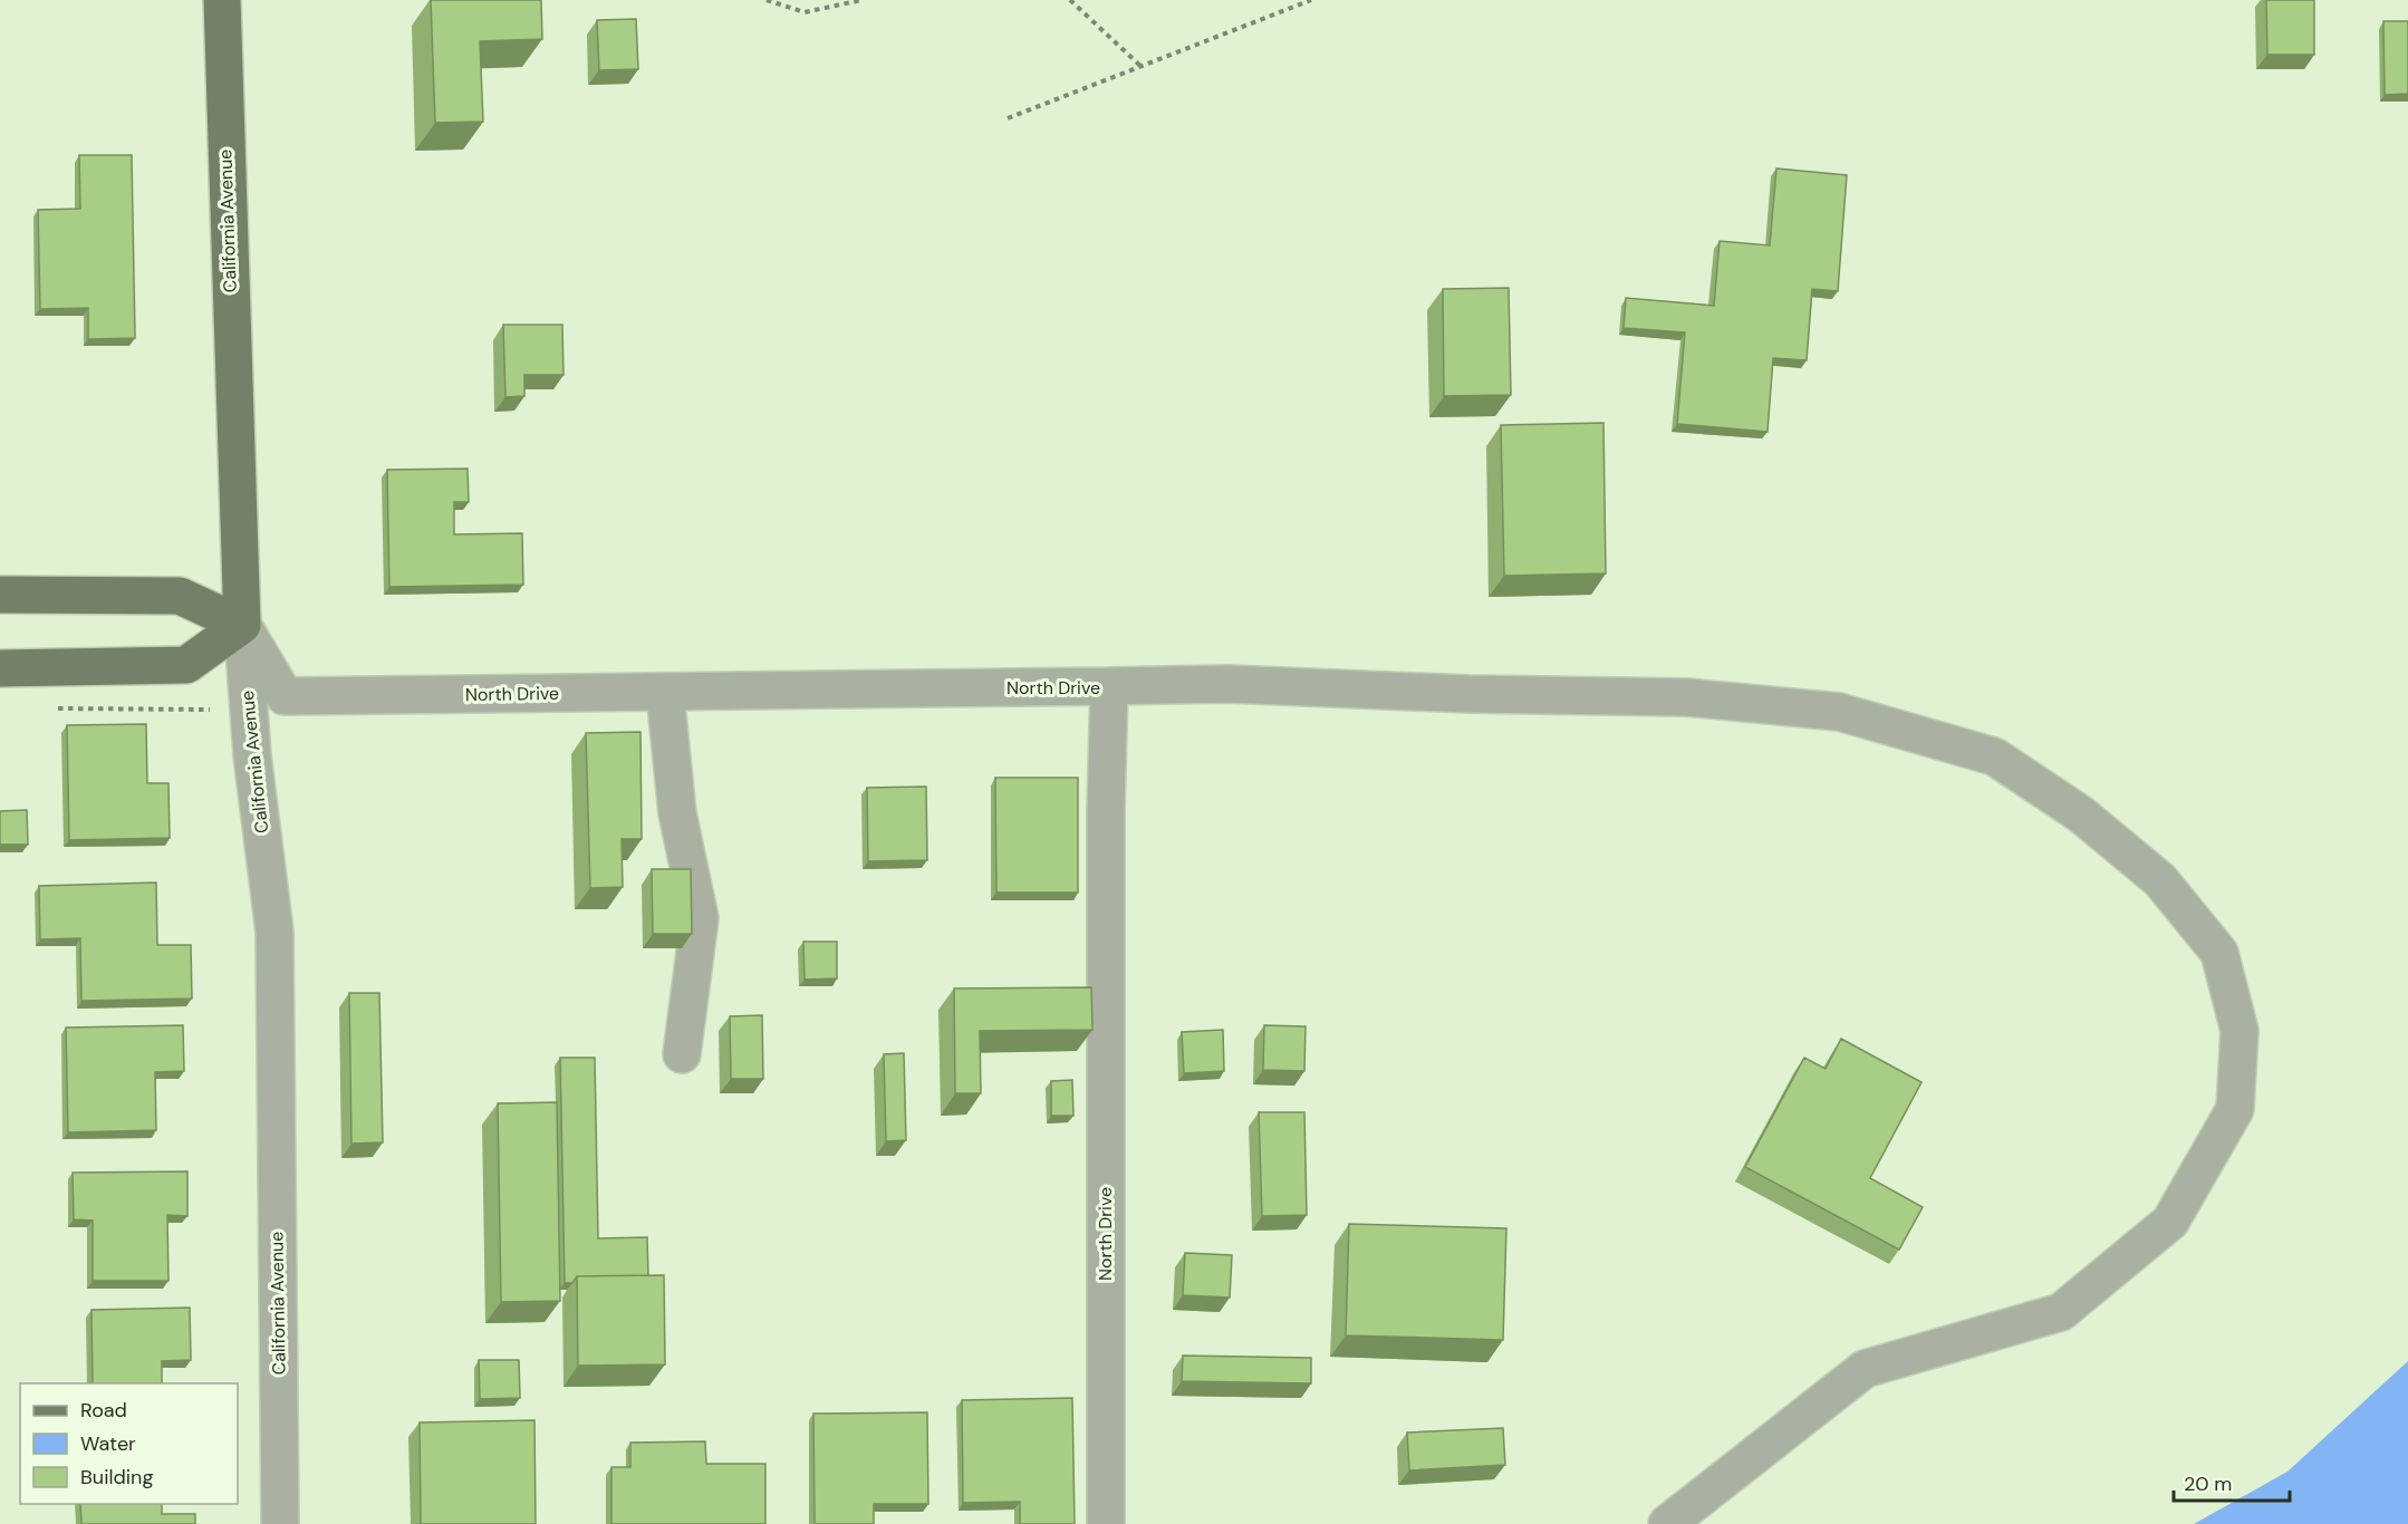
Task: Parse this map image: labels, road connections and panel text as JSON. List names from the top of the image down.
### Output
{
  "streets": {
    "main road": ["California Avenue"],
    "street": ["North Drive"]
  },
  "crossings": [
    ["California Avenue", "North Drive"]
  ],
  "legend": ["Road", "Water", "Building"],
  "scale_bar": "20 m"
}
